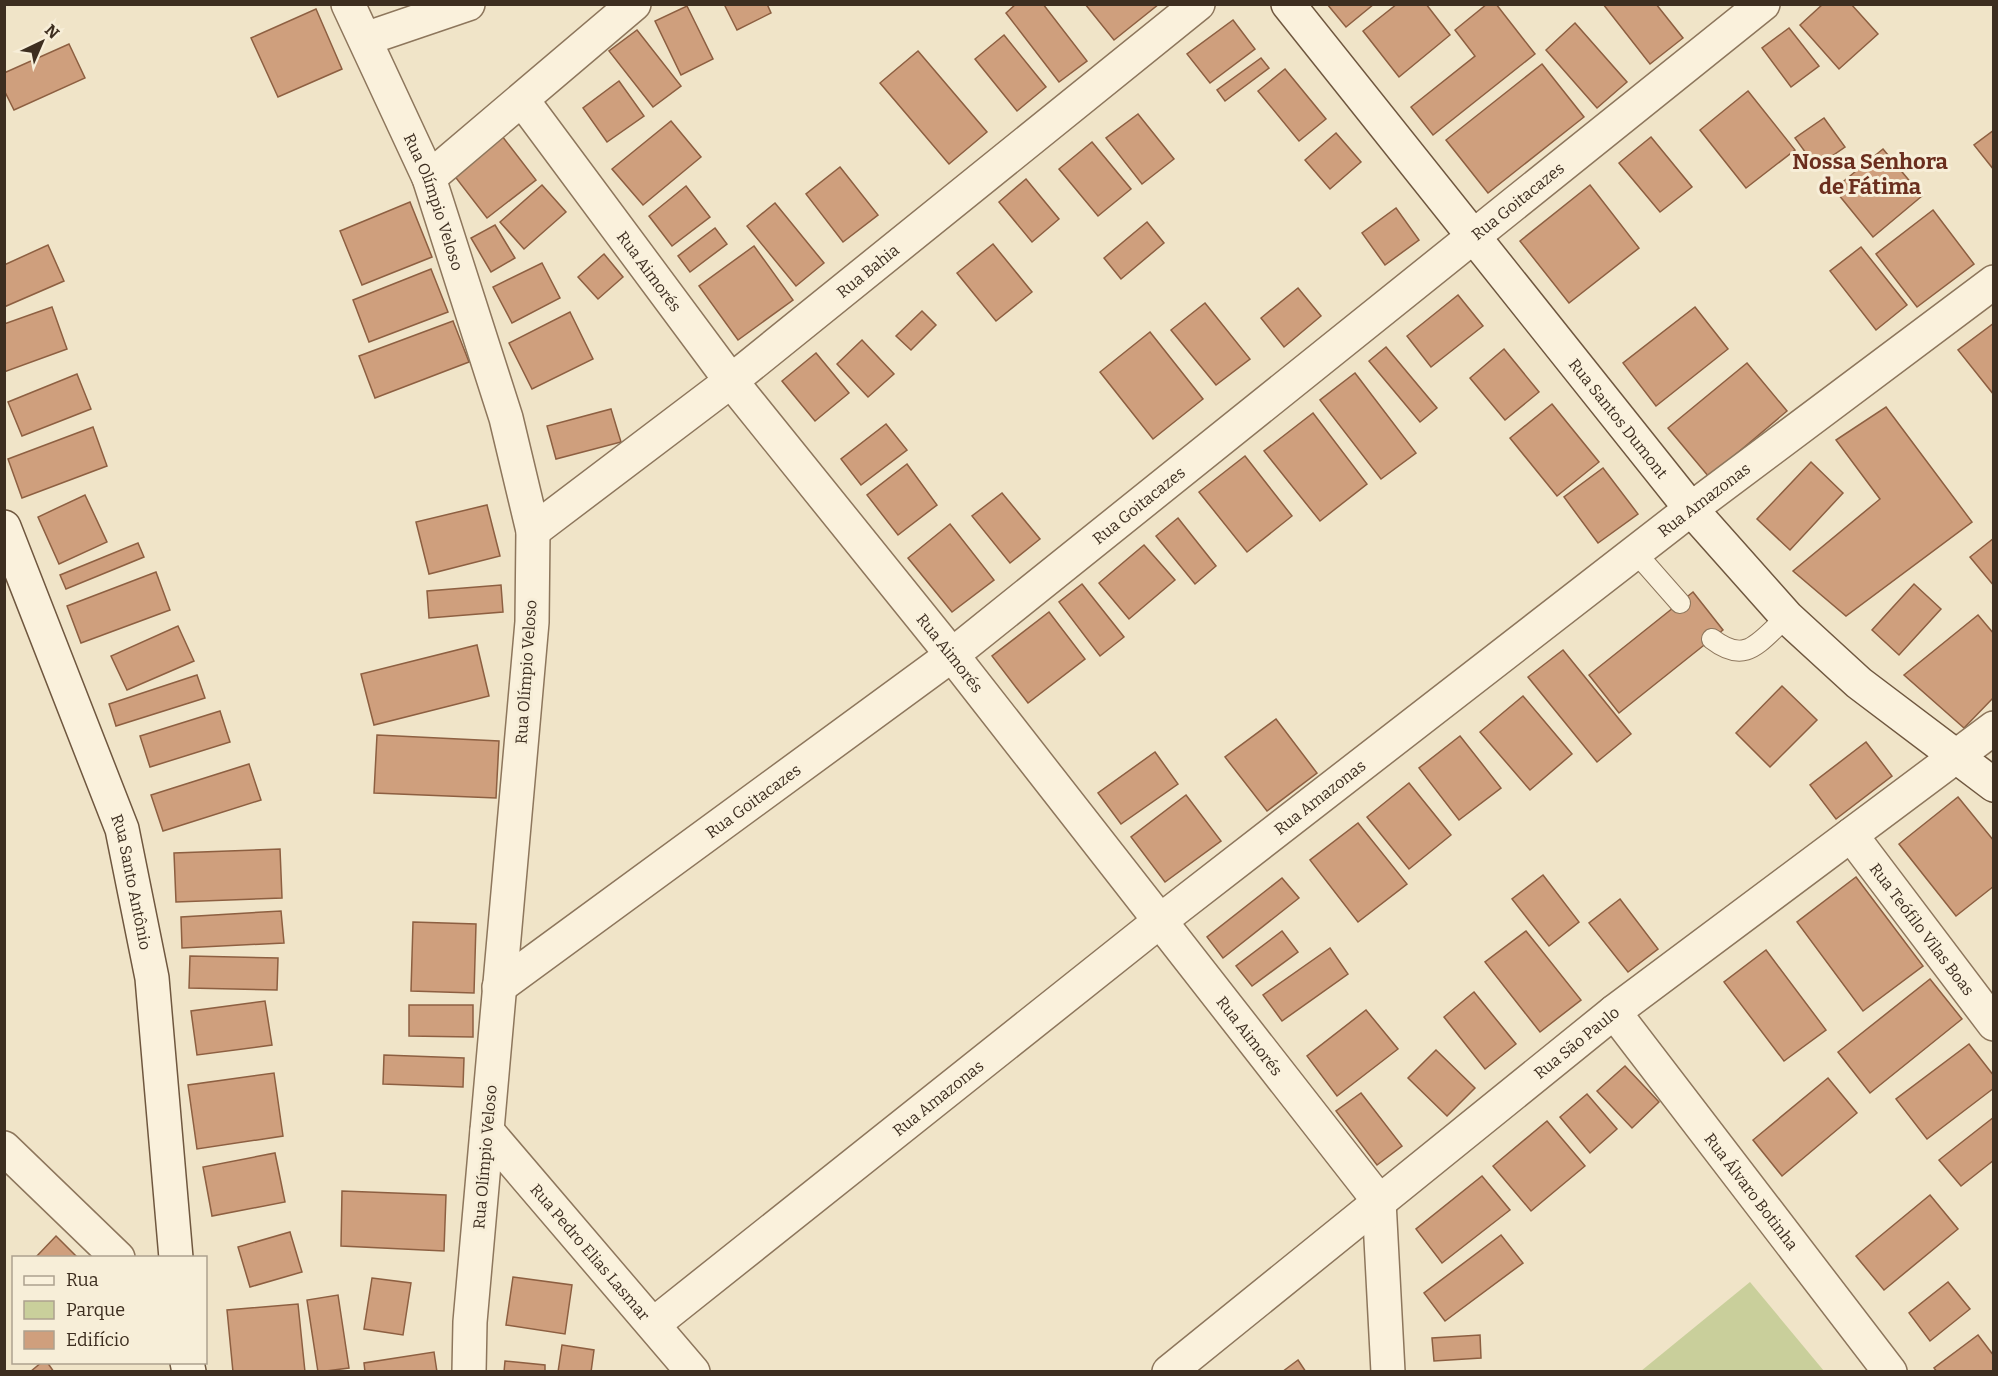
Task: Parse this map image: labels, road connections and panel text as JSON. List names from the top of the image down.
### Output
{
  "streets": {
    "street": [
      "Rua Goitacazes",
      "Rua Olímpio Veloso",
      "Rua Aimorés",
      "Rua Bahia",
      "Rua Santos Dumont",
      "Rua Amazonas",
      "Rua Santo Antônio",
      "Rua Teófilo Vilas Boas",
      "Rua São Paulo",
      "Rua Álvaro Botinha",
      "Rua Pedro Elias Lasmar"
    ]
  },
  "crossings": [
    ["Rua Goitacazes", "Rua Olímpio Veloso"],
    ["Rua Goitacazes", "Rua Aimorés"],
    ["Rua Goitacazes", "Rua Santos Dumont"],
    ["Rua Olímpio Veloso", "Rua Bahia"],
    ["Rua Olímpio Veloso", "Rua Pedro Elias Lasmar"],
    ["Rua Aimorés", "Rua Bahia"],
    ["Rua Aimorés", "Rua Amazonas"],
    ["Rua Aimorés", "Rua São Paulo"],
    ["Rua Santos Dumont", "Rua Amazonas"],
    ["Rua Santos Dumont", "Rua São Paulo"],
    ["Rua Amazonas", "Rua Pedro Elias Lasmar"],
    ["Rua Teófilo Vilas Boas", "Rua São Paulo"],
    ["Rua São Paulo", "Rua Álvaro Botinha"]
  ],
  "districts": ["Nossa Senhora de Fátima"],
  "legend": ["Rua", "Parque", "Edifício"],
  "north": "top right"
}
